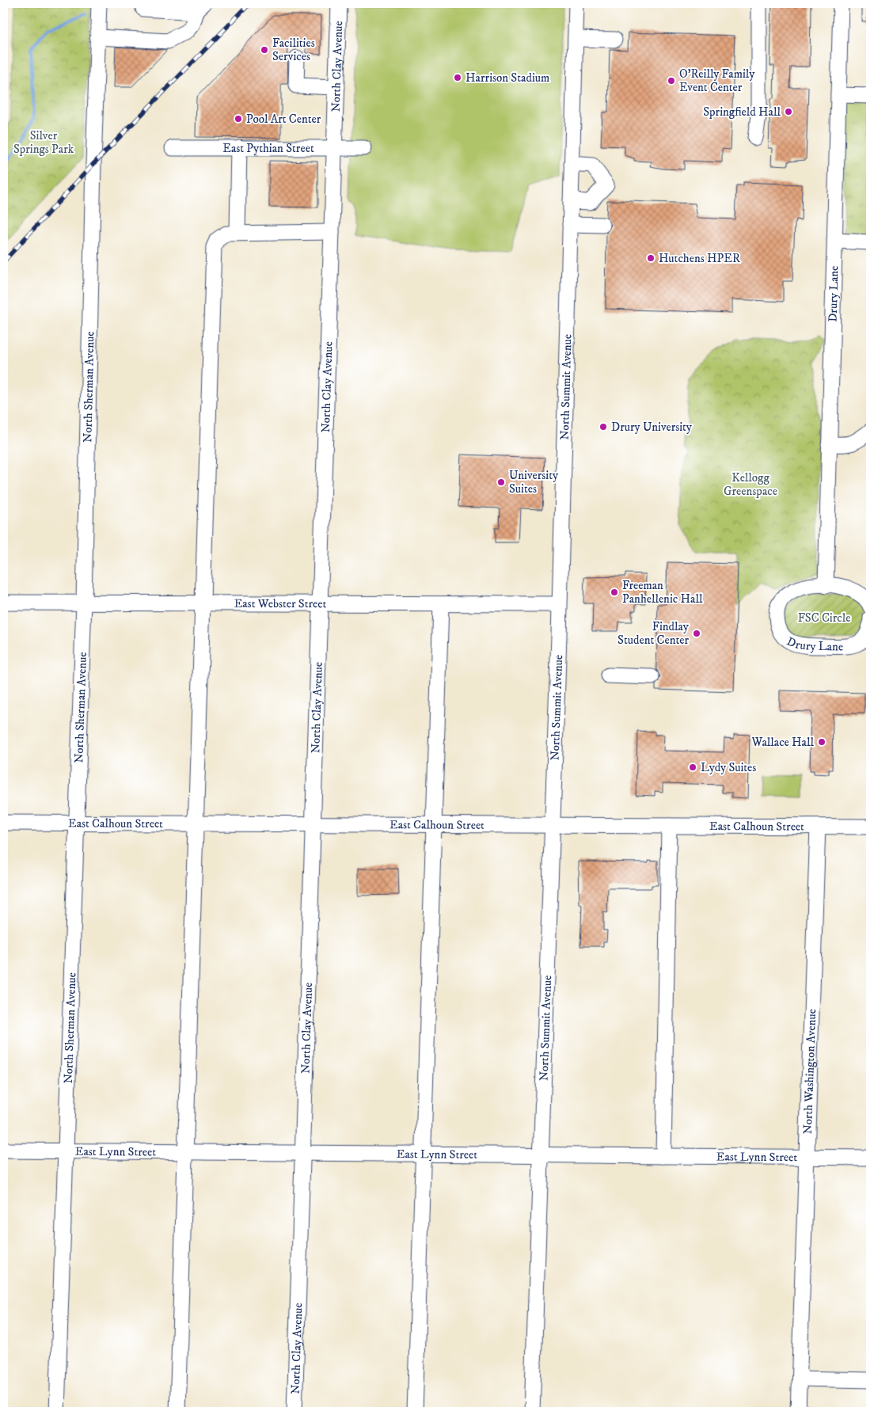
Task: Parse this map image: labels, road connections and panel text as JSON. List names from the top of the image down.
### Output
{
  "streets": {
    "street": [
      "North Clay Avenue",
      "East Pythian Street",
      "Drury Lane",
      "North Sherman Avenue",
      "North Summit Avenue",
      "East Webster Street",
      "East Calhoun Street",
      "North Washington Avenue",
      "East Lynn Street"
    ]
  },
  "crossings": [
    ["North Clay Avenue", "East Pythian Street"],
    ["North Clay Avenue", "East Webster Street"],
    ["North Clay Avenue", "East Calhoun Street"],
    ["North Clay Avenue", "East Lynn Street"],
    ["North Sherman Avenue", "East Webster Street"],
    ["North Sherman Avenue", "East Calhoun Street"],
    ["North Sherman Avenue", "East Lynn Street"],
    ["North Summit Avenue", "East Webster Street"],
    ["North Summit Avenue", "East Calhoun Street"],
    ["North Summit Avenue", "East Lynn Street"],
    ["East Calhoun Street", "North Washington Avenue"],
    ["North Washington Avenue", "East Lynn Street"]
  ],
  "parks": ["Silver Springs Park", "Kellogg Greenspace", "FSC Circle"],
  "places": [
    "Facilities Services",
    "Harrison Stadium",
    "O'Reilly Family Event Center",
    "Springfield Hall",
    "Pool Art Center",
    "Hutchens HPER",
    "Drury University",
    "University Suites",
    "Freeman Panhellenic Hall",
    "Findlay Student Center",
    "Wallace Hall",
    "Lydy Suites"
  ]
}
